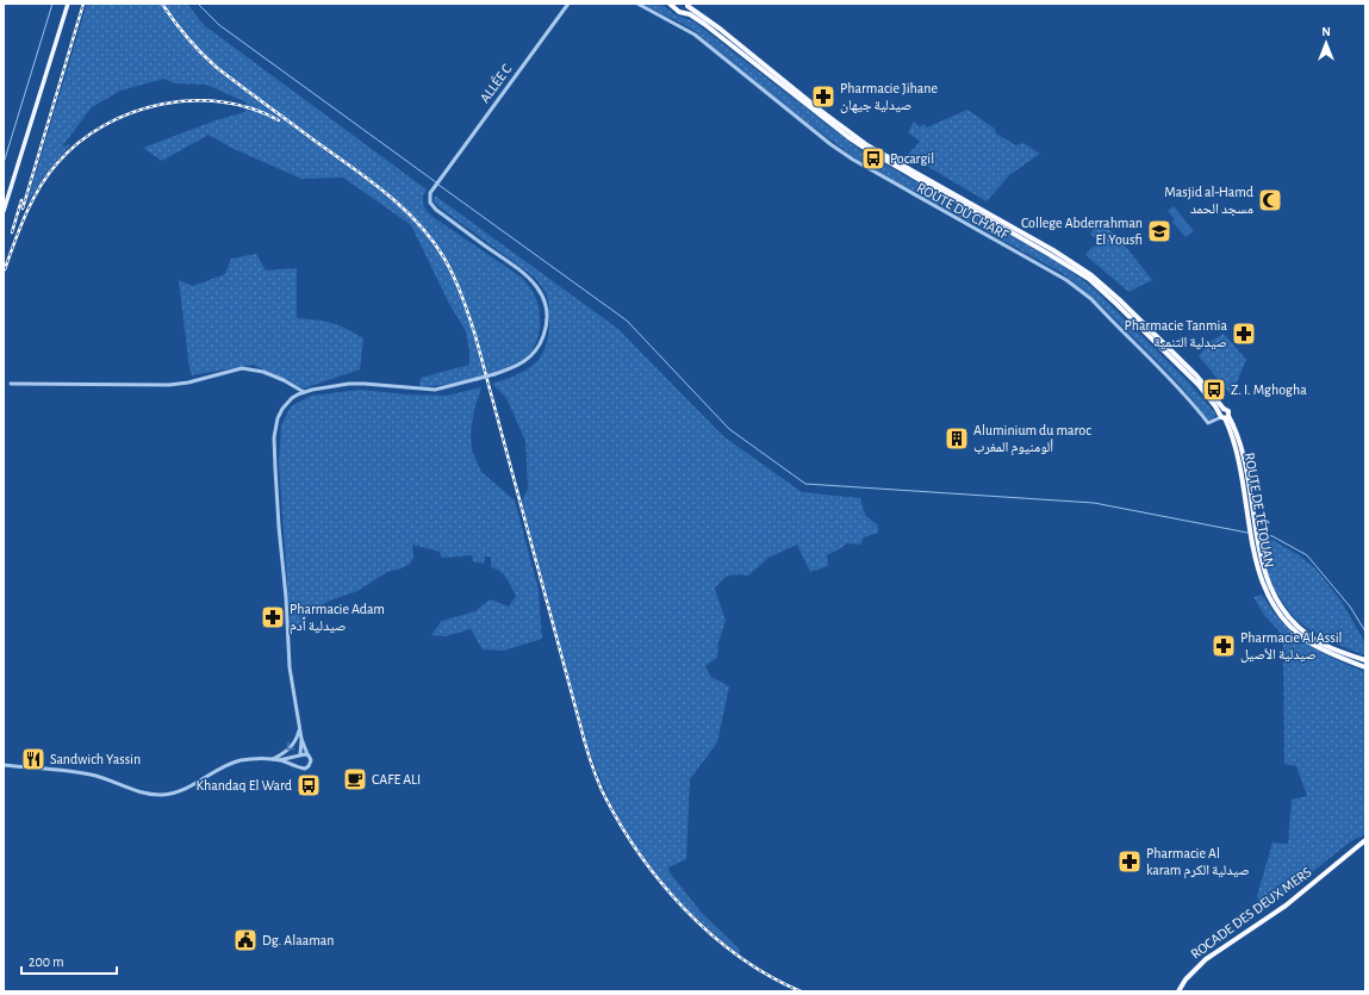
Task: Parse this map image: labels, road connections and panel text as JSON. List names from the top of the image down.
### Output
{
  "streets": {
    "highway": ["ROUTE DE TÉTOUAN", "ROCADE DES DEUX MERS"],
    "street": ["ALLÉE C", "ROUTE DU CHARF"]
  },
  "crossings": [
    ["ROUTE DU CHARF", "ROUTE DE TÉTOUAN"]
  ],
  "places": {
    "pharmacy": [
      "Pharmacie Jihane صيدلية جيهان",
      "Pharmacie Tanmia صيدلية التنمية",
      "Pharmacie Adam صيدلية اًدم",
      "Pharmacie Al Assil صيدلية الأصيل",
      "Pharmacie Al karam صيدلية الكرم"
    ],
    "bus stop": ["Pocargil", "Z. I. Mghogha", "Khandaq El Ward"],
    "mosque": ["Masjid al-Hamd مسجد الحمد"],
    "school or university": ["College Abderrahman El Yousfi"],
    "building": ["Aluminium du maroc ألومنيوم المغرب"],
    "restaurant": ["Sandwich Yassin"],
    "cafe": ["CAFE ALI"],
    "public building": ["Dg. Alaaman"]
  },
  "scale_bar": "200 m",
  "north": "top"
}
